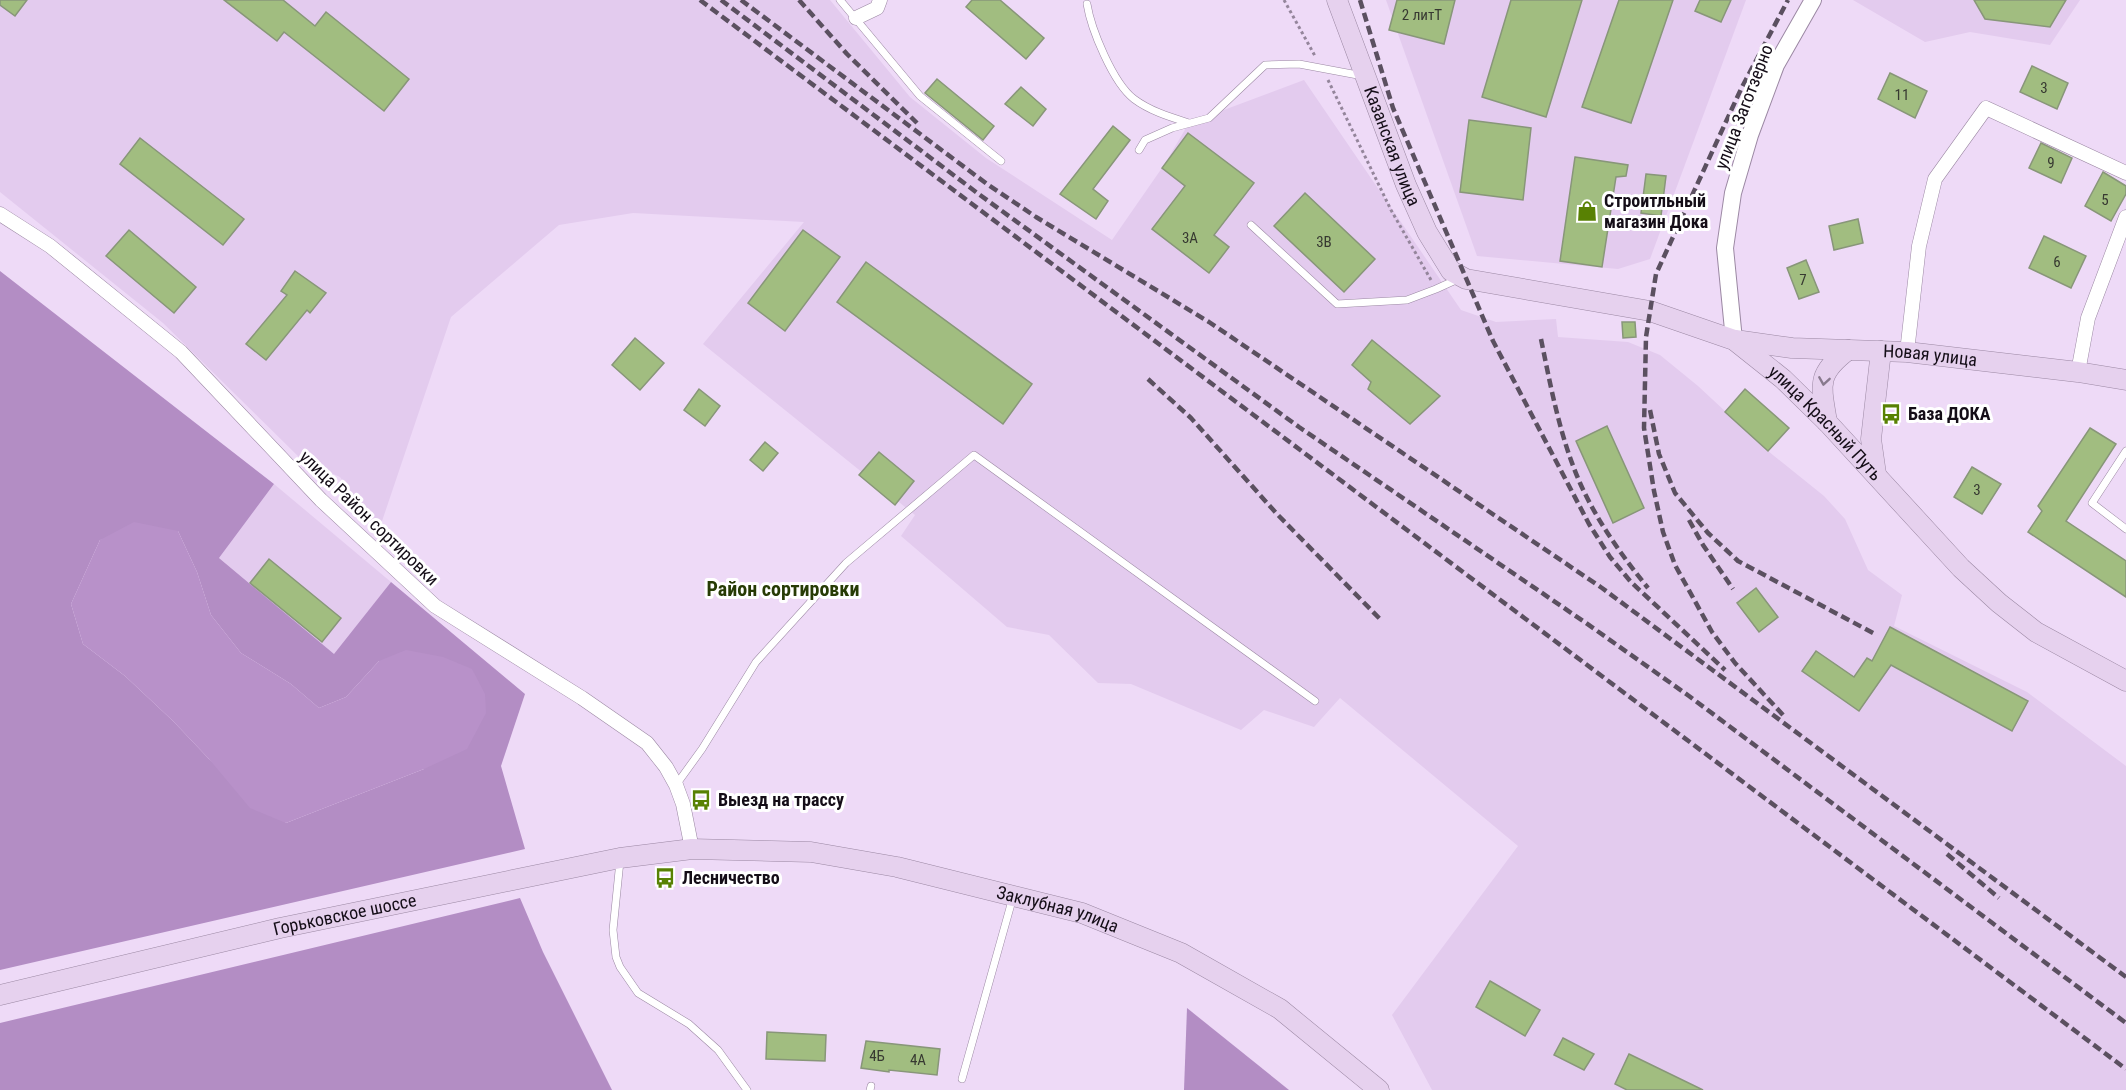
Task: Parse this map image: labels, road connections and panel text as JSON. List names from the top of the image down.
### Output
{
  "streets": {
    "main road": [
      "Казанская улица",
      "Новая улица",
      "улица Красный Путь",
      "Заклубная улица",
      "Горьковское шоссе"
    ],
    "street": ["улица Заготзерно", "улица Район сортировки"]
  },
  "crossings": [
    ["улица Заготзерно", "Новая улица"],
    ["улица Заготзерно", "улица Красный Путь"],
    ["Казанская улица", "улица Красный Путь"],
    ["Новая улица", "улица Красный Путь"],
    ["улица Район сортировки", "Заклубная улица"],
    ["улица Район сортировки", "Горьковское шоссе"],
    ["Заклубная улица", "Горьковское шоссе"]
  ],
  "districts": ["Район сортировки"],
  "places": {
    "shop": ["Строитльный магазин Дока"],
    "bus stop": ["База ДОКА", "Выезд на трассу", "Лесничество"]
  },
  "house_numbers": [
    "2 литТ",
    "3",
    "11",
    "9",
    "5",
    "3А",
    "3В",
    "6",
    "7",
    "3",
    "4Б",
    "4А"
  ]
}
